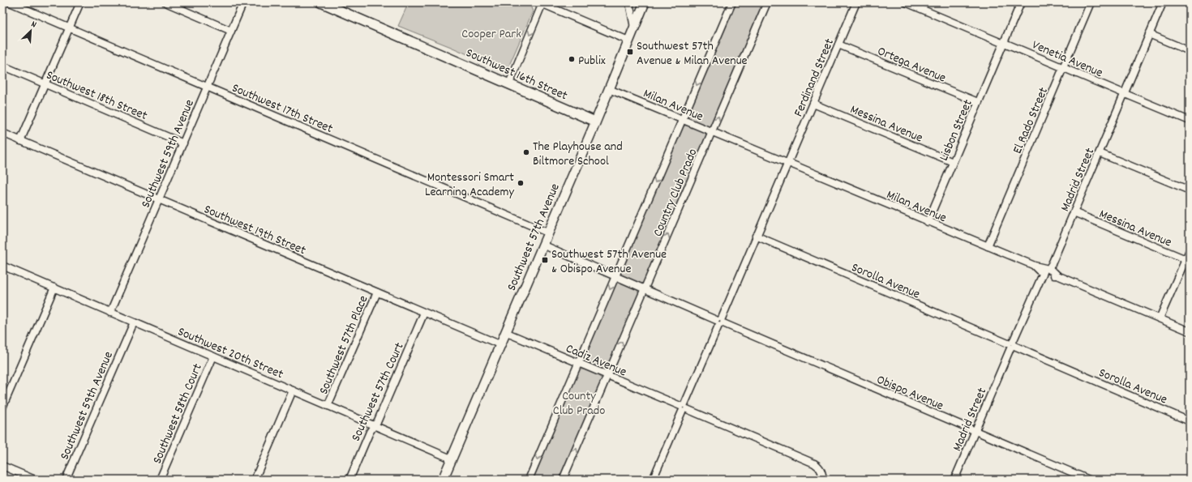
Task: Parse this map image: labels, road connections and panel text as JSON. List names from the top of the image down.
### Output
{
  "streets": {
    "main road": ["Southwest 16th Street", "Southwest 57th Avenue"],
    "street": [
      "Venetia Avenue",
      "Ortega Avenue",
      "Ferdinand Street",
      "Southwest 18th Street",
      "Milan Avenue",
      "Southwest 17th Street",
      "El Rado Street",
      "Messina Avenue",
      "Lisbon Street",
      "Southwest 59th Avenue",
      "Madrid Street",
      "Country Club Prado",
      "Southwest 19th Street",
      "Sorolla Avenue",
      "Southwest 57th Place",
      "Southwest 20th Street",
      "Cadiz Avenue",
      "Southwest 57th Court",
      "Obispo Avenue",
      "Southwest 58th Court"
    ]
  },
  "crossings": [
    ["Venetia Avenue", "El Rado Street"],
    ["Venetia Avenue", "Lisbon Street"],
    ["Venetia Avenue", "Madrid Street"],
    ["Ortega Avenue", "Ferdinand Street"],
    ["Ortega Avenue", "Lisbon Street"],
    ["Southwest 16th Street", "Southwest 57th Avenue"],
    ["Ferdinand Street", "Milan Avenue"],
    ["Ferdinand Street", "Messina Avenue"],
    ["Ferdinand Street", "Sorolla Avenue"],
    ["Ferdinand Street", "Cadiz Avenue"],
    ["Ferdinand Street", "Obispo Avenue"],
    ["Southwest 18th Street", "Southwest 59th Avenue"],
    ["Milan Avenue", "El Rado Street"],
    ["Milan Avenue", "Lisbon Street"],
    ["Milan Avenue", "Madrid Street"],
    ["Milan Avenue", "Country Club Prado"],
    ["Milan Avenue", "Southwest 57th Avenue"],
    ["Southwest 17th Street", "Southwest 59th Avenue"],
    ["Southwest 17th Street", "Southwest 57th Avenue"],
    ["Messina Avenue", "Lisbon Street"],
    ["Messina Avenue", "Madrid Street"],
    ["Southwest 59th Avenue", "Southwest 19th Street"],
    ["Southwest 59th Avenue", "Southwest 20th Street"],
    ["Madrid Street", "Sorolla Avenue"],
    ["Madrid Street", "Obispo Avenue"],
    ["Country Club Prado", "Cadiz Avenue"],
    ["Country Club Prado", "Obispo Avenue"],
    ["Southwest 19th Street", "Southwest 57th Avenue"],
    ["Southwest 19th Street", "Southwest 57th Place"],
    ["Southwest 19th Street", "Southwest 57th Court"],
    ["Southwest 57th Avenue", "Southwest 20th Street"],
    ["Southwest 57th Avenue", "Cadiz Avenue"],
    ["Southwest 57th Avenue", "Obispo Avenue"],
    ["Southwest 57th Place", "Southwest 20th Street"],
    ["Southwest 20th Street", "Southwest 57th Court"],
    ["Southwest 20th Street", "Southwest 58th Court"]
  ],
  "parks": ["Cooper Park", "County Club Prado"],
  "places": {
    "transit": ["Southwest 57th Avenue & Milan Avenue", "Southwest 57th Avenue & Obispo Avenue"],
    "other": ["Publix", "The Playhouse and Biltmore School", "Montessori Smart Learning Academy"]
  },
  "north": "top right"
}
